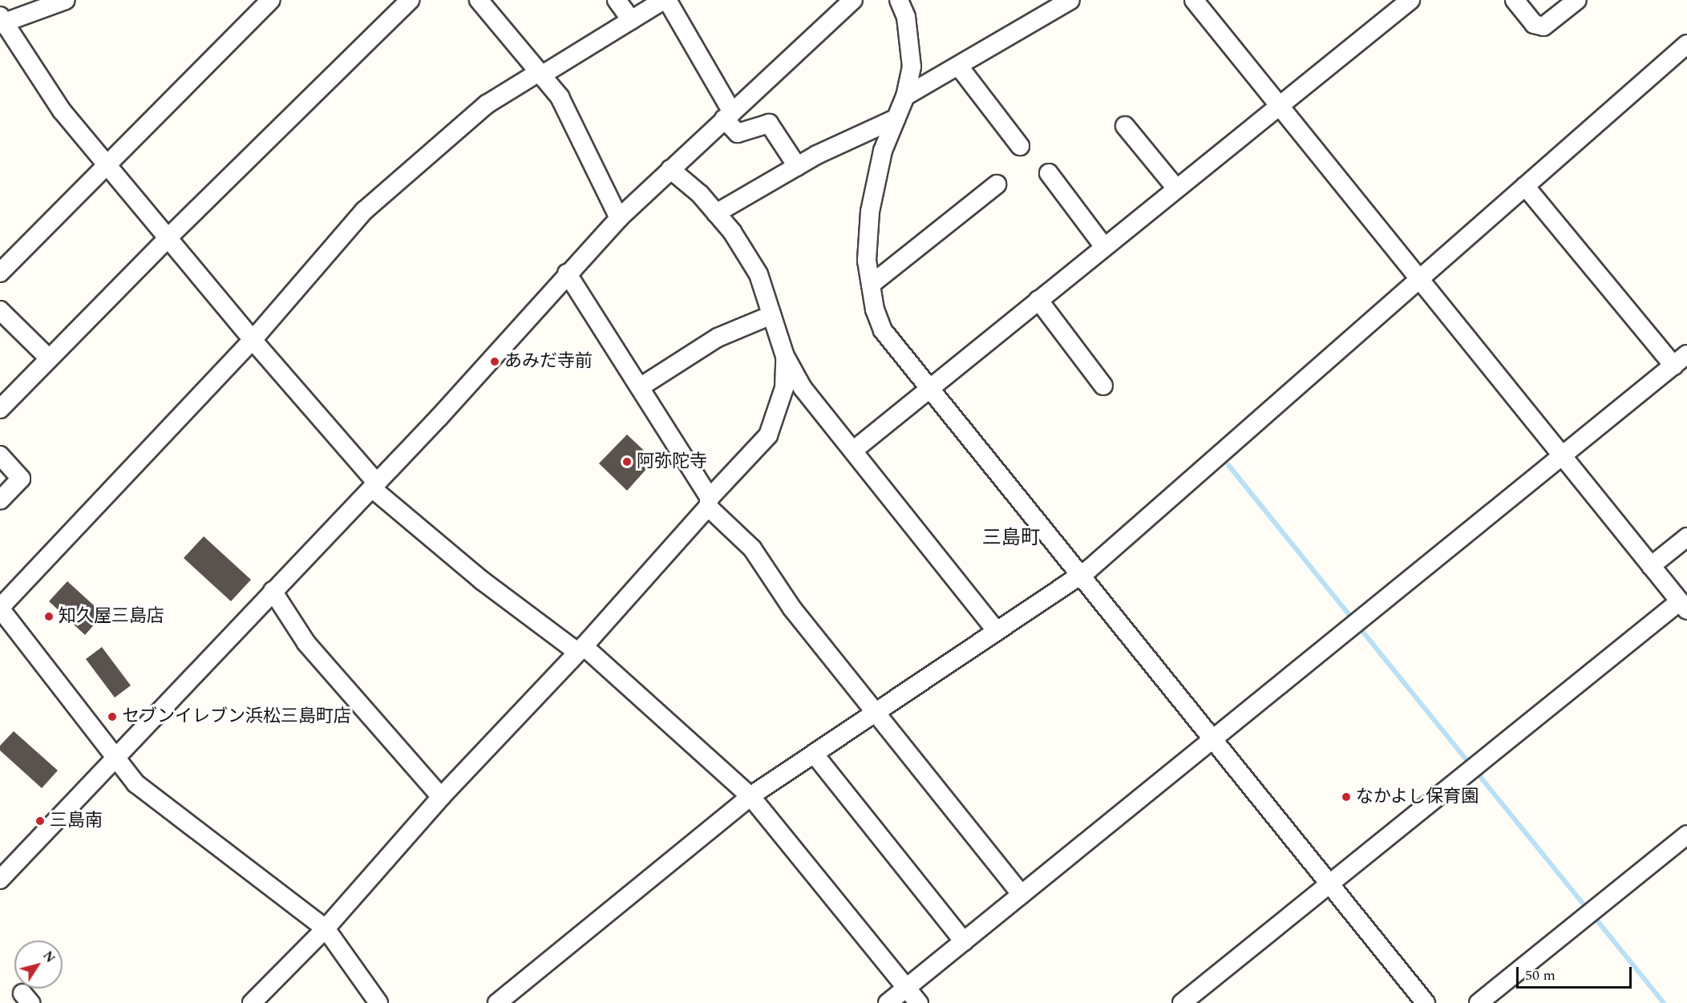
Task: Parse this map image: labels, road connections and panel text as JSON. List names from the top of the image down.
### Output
{
  "districts": ["三島町"],
  "places": [
    "あみだ寺前",
    "阿弥陀寺",
    "知久屋三島店",
    "セブンイレブン浜松三島町店",
    "なかよし保育園",
    "三島南"
  ],
  "scale_bar": "50 m",
  "north": "top right"
}
